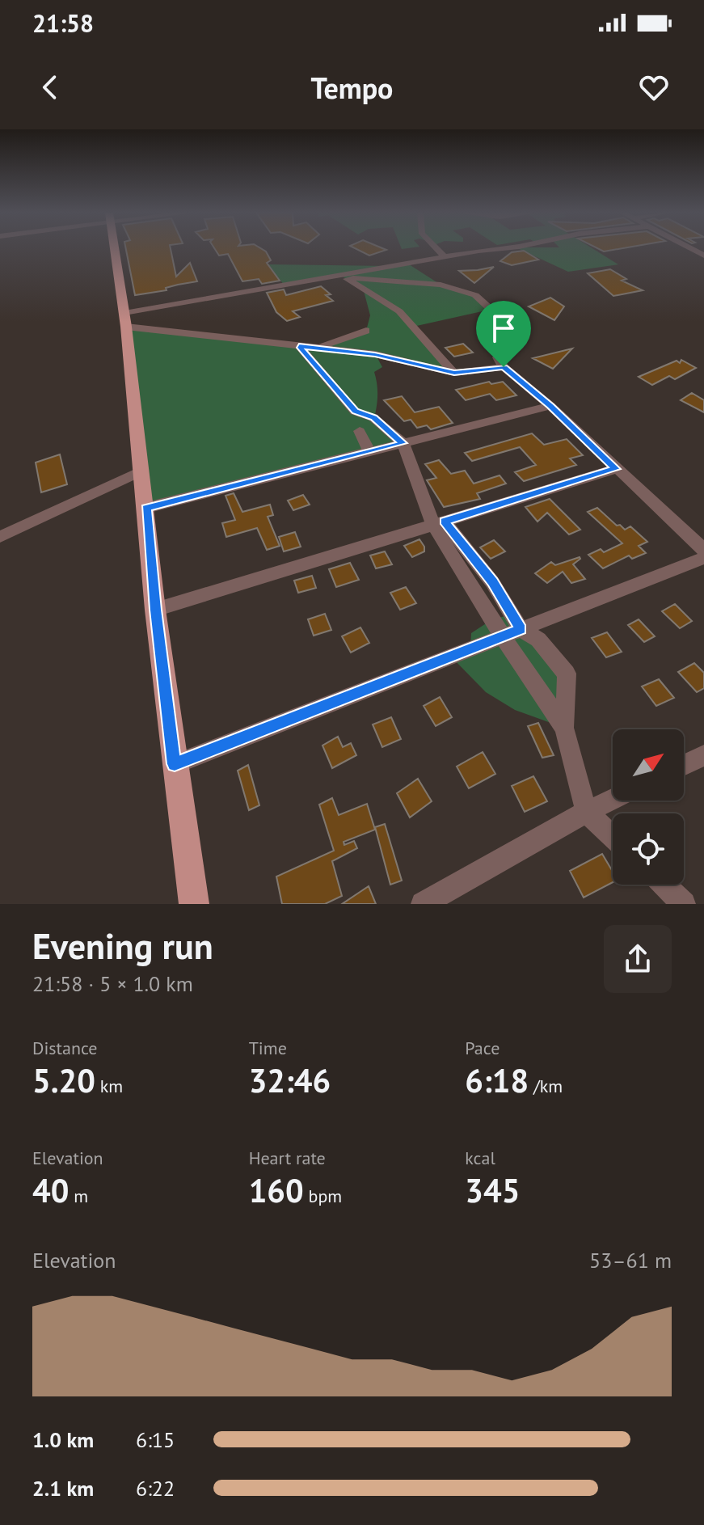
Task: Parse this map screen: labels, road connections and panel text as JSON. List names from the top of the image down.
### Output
{
  "north": "top right",
  "page": {
    "status": "21:58",
    "header": "Tempo",
    "heading": ["Evening run", "21:58 · 5 × 1.0 km"],
    "stats": [
      ["Distance", "5.20 km"],
      ["Time", "32:46"],
      ["Pace", "6:18 /km"],
      ["Elevation", "40 m"],
      ["Heart rate", "160 bpm"],
      ["kcal", "345"]
    ],
    "chart": ["Elevation", "53–61 m"],
    "list": [
      {
        "name": "1.0 km",
        "note": "6:15"
      },
      {
        "name": "2.1 km",
        "note": "6:22"
      }
    ]
  }
}
